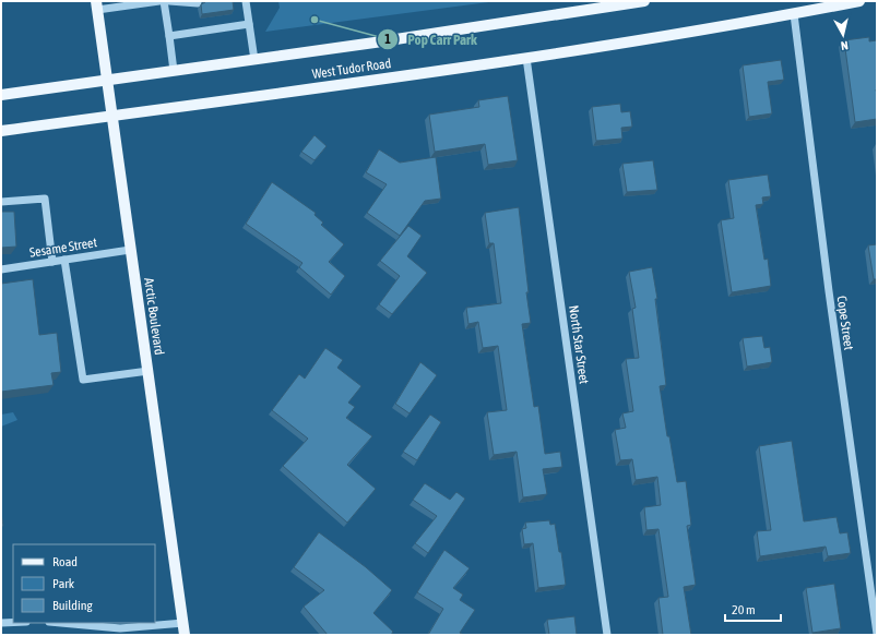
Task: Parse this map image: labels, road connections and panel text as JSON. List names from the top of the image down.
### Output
{
  "streets": {
    "main road": ["West Tudor Road", "Arctic Boulevard"],
    "street": ["Sesame Street", "Cope Street", "North Star Street"]
  },
  "crossings": [
    ["West Tudor Road", "Arctic Boulevard"],
    ["West Tudor Road", "Cope Street"],
    ["West Tudor Road", "North Star Street"],
    ["Sesame Street", "Arctic Boulevard"]
  ],
  "places": ["Pop Carr Park"],
  "legend": ["Road", "Park", "Building"],
  "scale_bar": "20 m",
  "north": "bottom"
}
